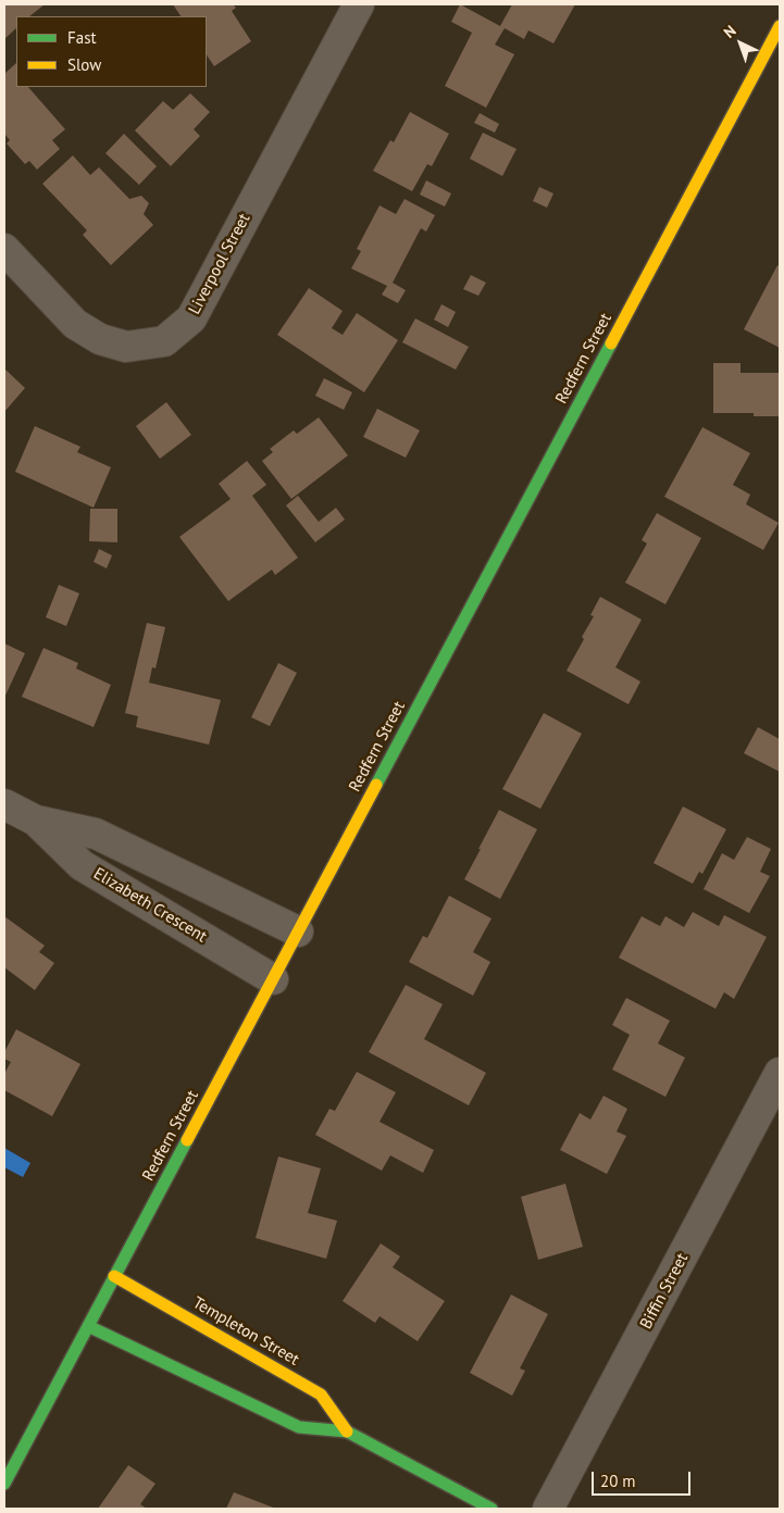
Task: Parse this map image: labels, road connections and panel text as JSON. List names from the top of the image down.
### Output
{
  "streets": {
    "main road": ["Redfern Street", "Templeton Street"],
    "street": ["Liverpool Street", "Elizabeth Crescent", "Biffin Street"]
  },
  "crossings": [
    ["Redfern Street", "Elizabeth Crescent"],
    ["Redfern Street", "Templeton Street"]
  ],
  "legend": ["Fast", "Slow"],
  "scale_bar": "20 m",
  "north": "top left"
}
